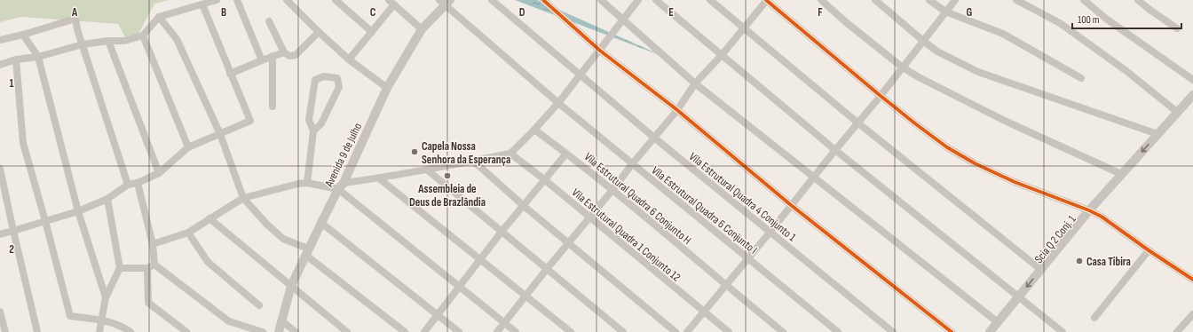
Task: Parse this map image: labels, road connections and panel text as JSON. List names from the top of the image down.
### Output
{
  "streets": {
    "street": [
      "Avenida 9 de Julho",
      "Vila Estrutural Quadra 4 Conjunto 1",
      "Vila Estrutural Quadra 6 Conjunto H",
      "Vila Estrutural Quadra 6 Conjunto I",
      "Vila Estrutural Quadra 1 Conjunto 12",
      "Scia Q 2 Conj. 1"
    ]
  },
  "crossings": [
    ["Avenida 9 de Julho", "Vila Estrutural Quadra 6 Conjunto I"]
  ],
  "places": ["Capela Nossa Senhora da Esperança", "Assembleia de Deus de Brazlândia", "Casa Tibira"],
  "scale_bar": "100 m",
  "grid": {
    "columns": [
      "A",
      "B",
      "C",
      "D",
      "E",
      "F",
      "G"
    ],
    "rows": ["1", "2"]
  }
}
